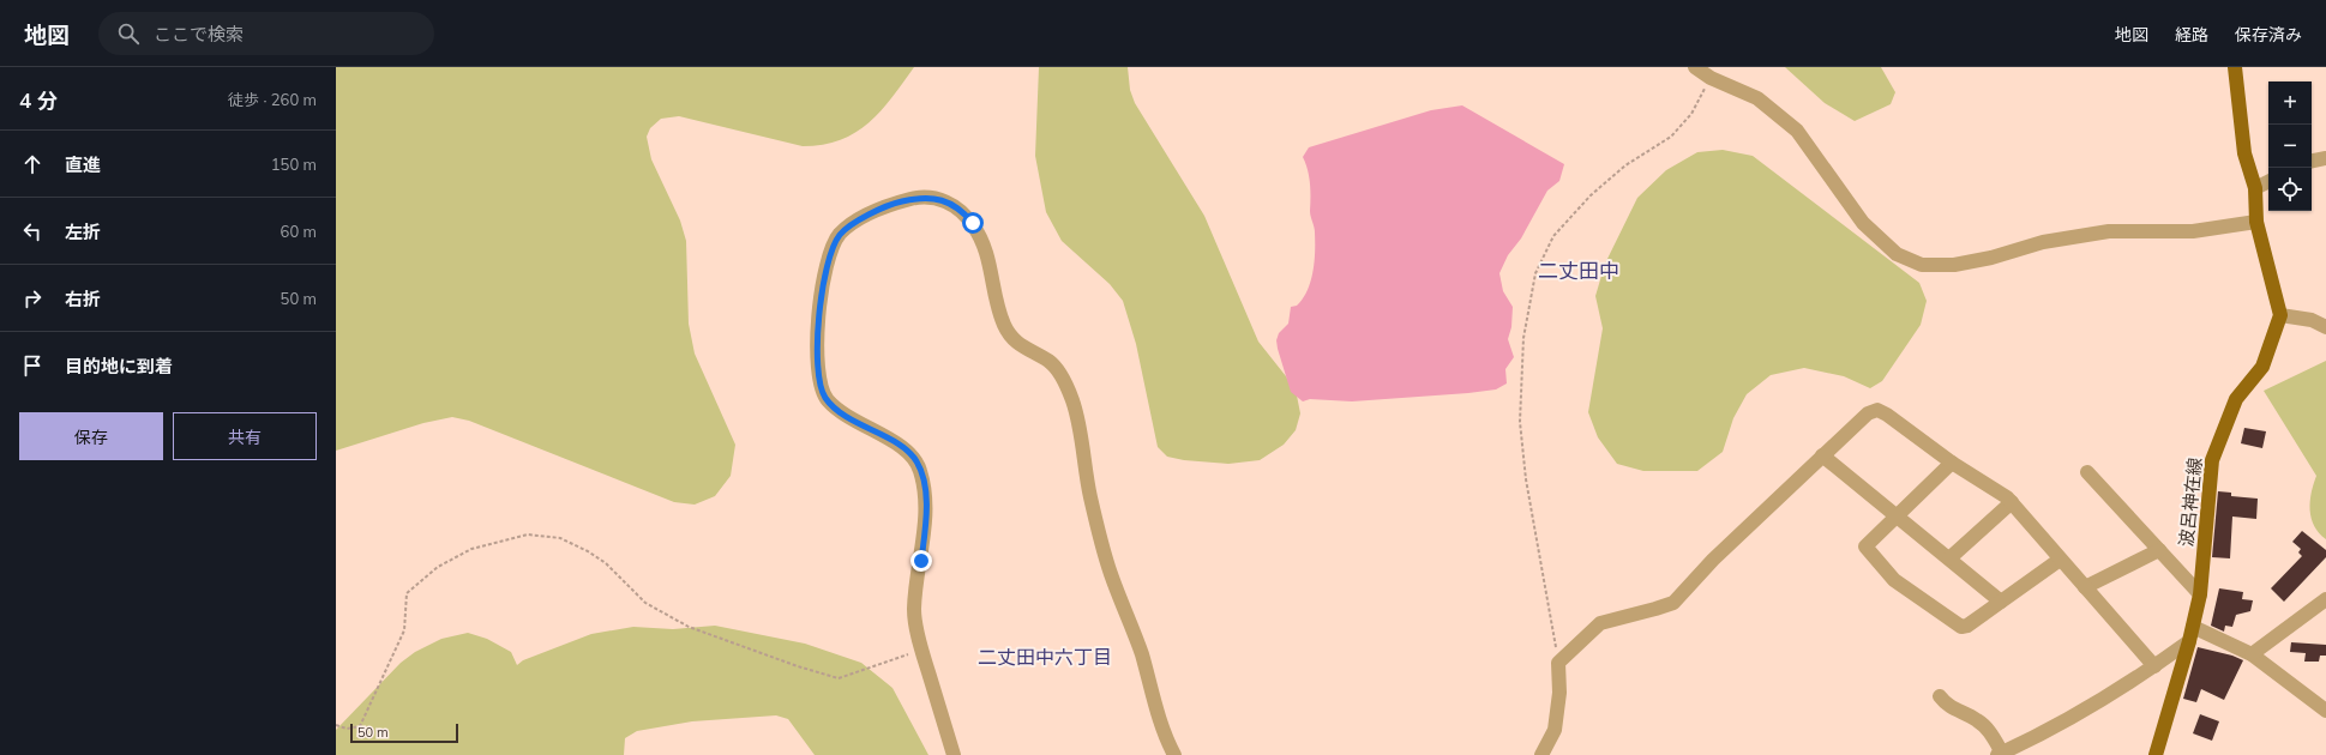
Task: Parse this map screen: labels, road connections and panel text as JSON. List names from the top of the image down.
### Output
{
  "streets": {
    "main road": ["波呂神在線"]
  },
  "districts": ["二丈田中", "二丈田中六丁目"],
  "scale_bar": "50 m",
  "page": {
    "header": "地図",
    "search": "ここで検索",
    "nav": ["地図", "経路", "保存済み"],
    "heading": ["4 分", "徒歩 · 260 m"],
    "map_buttons": ["+", "−"],
    "list": [
      ["直進", "150 m"],
      ["左折", "60 m"],
      ["右折", "50 m"],
      "目的地に到着"
    ],
    "buttons": ["保存", "共有"],
    "scale": "50 m"
  }
}
